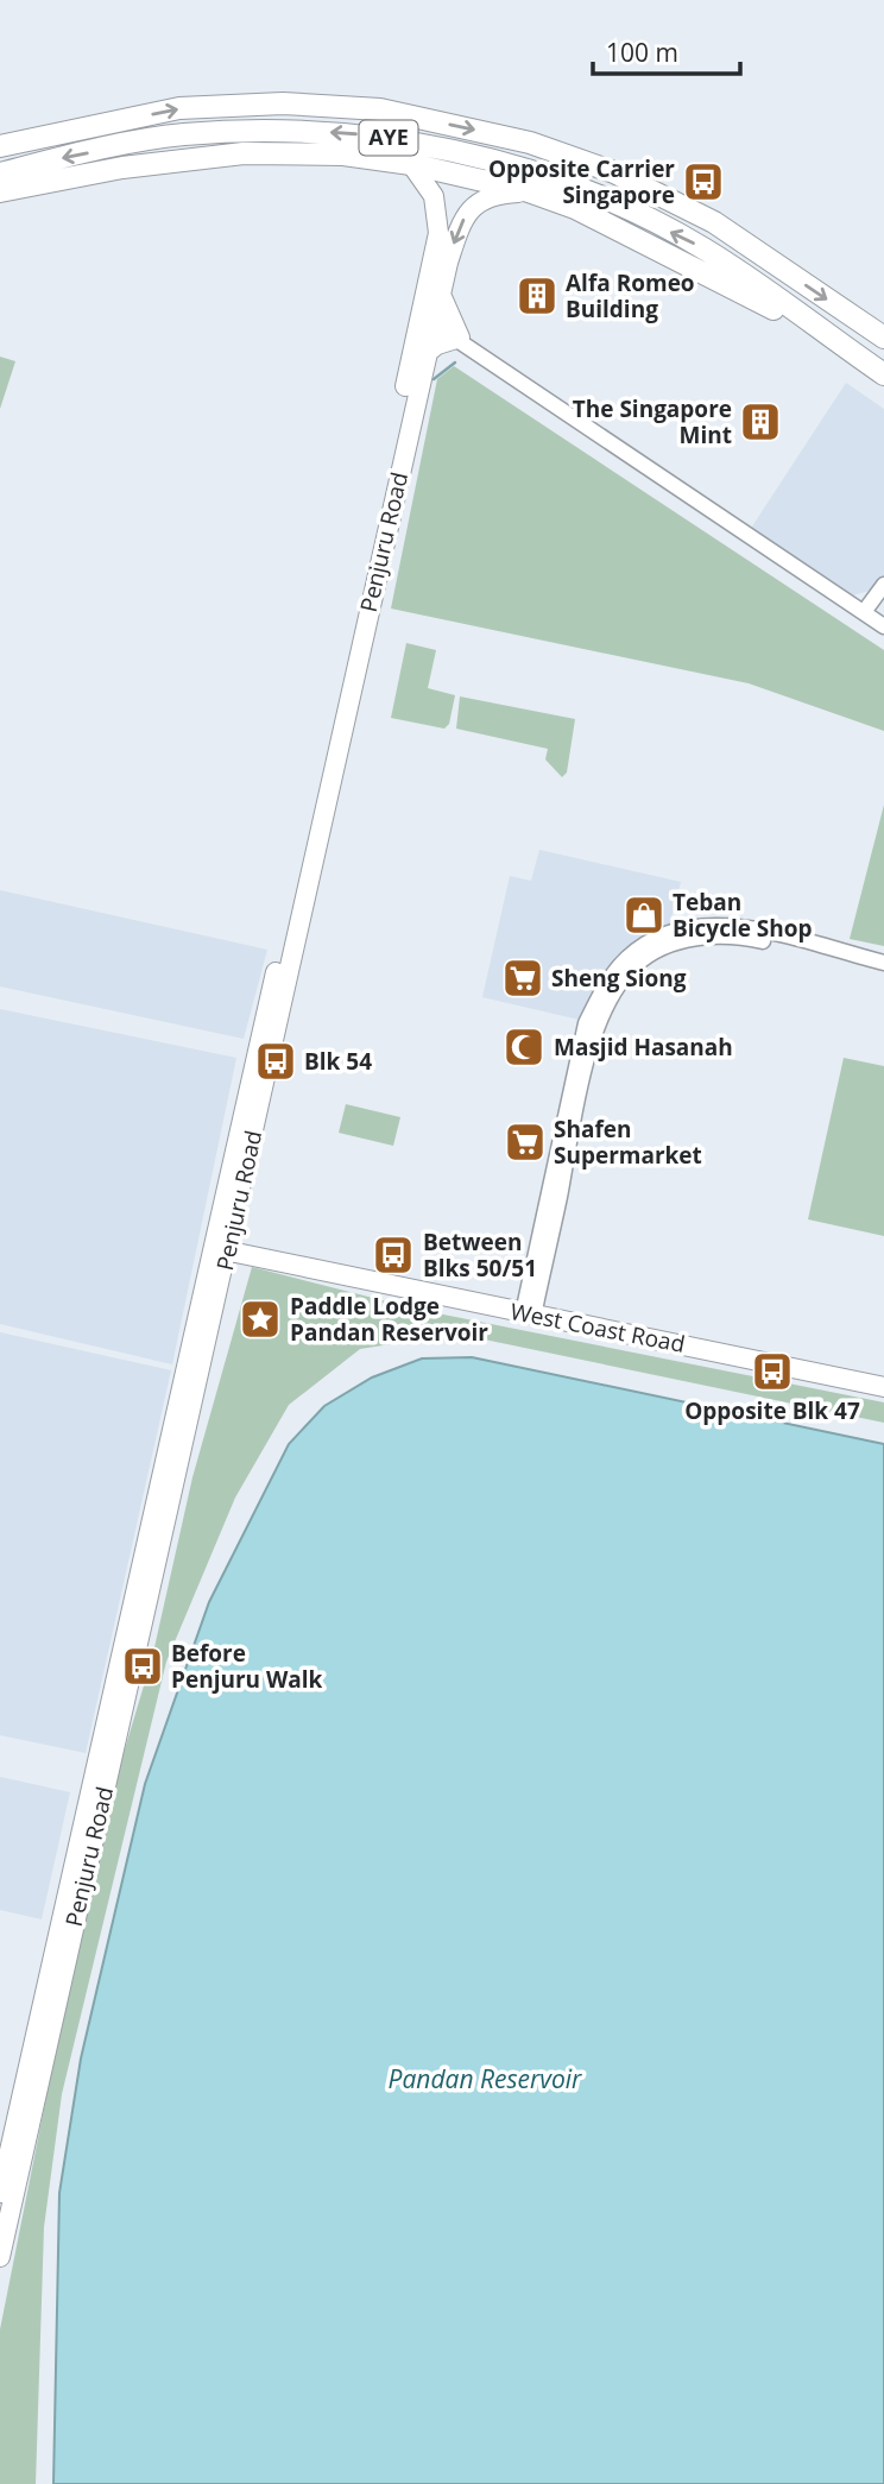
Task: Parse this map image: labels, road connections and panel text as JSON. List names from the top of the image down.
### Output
{
  "streets": {
    "highway": ["AYE"],
    "main road": ["Penjuru Road", "West Coast Road"]
  },
  "crossings": [
    ["Penjuru Road", "West Coast Road"]
  ],
  "water": ["Pandan Reservoir"],
  "places": {
    "bus stop": [
      "Opposite Carrier Singapore",
      "Blk 54",
      "Between Blks 50/51",
      "Opposite Blk 47",
      "Before Penjuru Walk"
    ],
    "building": ["Alfa Romeo Building", "The Singapore Mint"],
    "shop": ["Teban Bicycle Shop"],
    "supermarket": ["Sheng Siong", "Shafen Supermarket"],
    "mosque": ["Masjid Hasanah"],
    "place": ["Paddle Lodge Pandan Reservoir"]
  },
  "scale_bar": "100 m"
}
